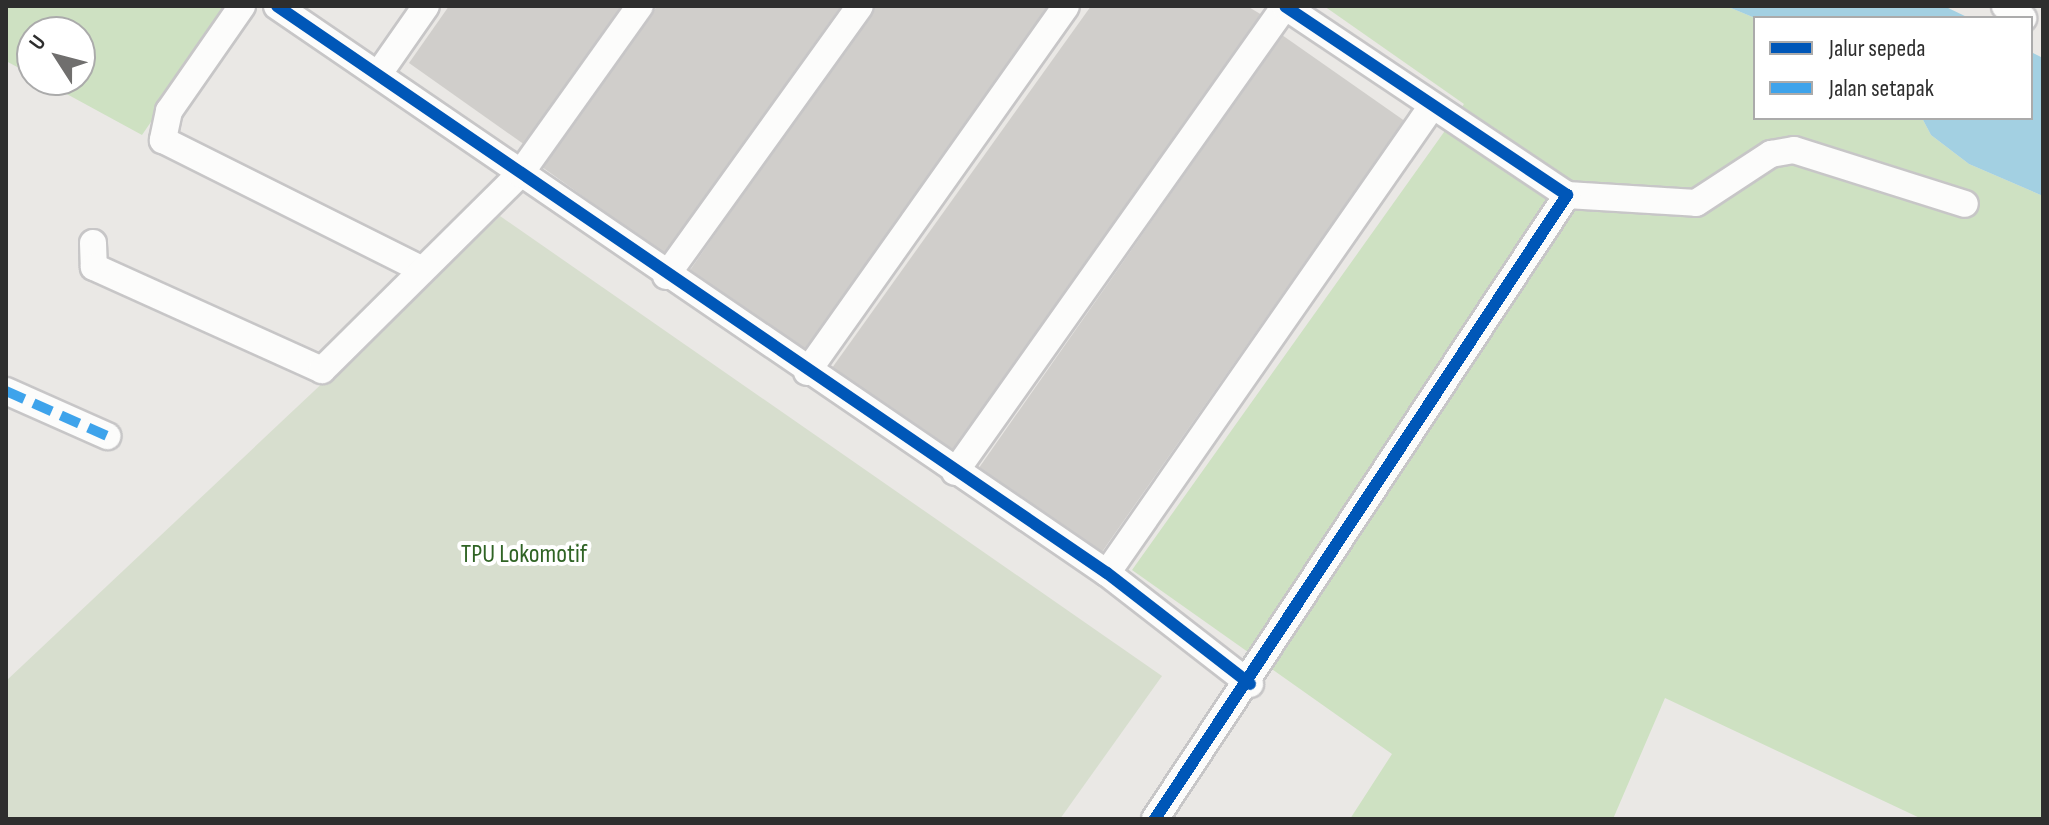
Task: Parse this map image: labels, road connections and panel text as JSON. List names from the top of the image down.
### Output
{
  "parks": ["TPU Lokomotif"],
  "legend": ["Jalur sepeda", "Jalan setapak"],
  "north": "top left"
}
